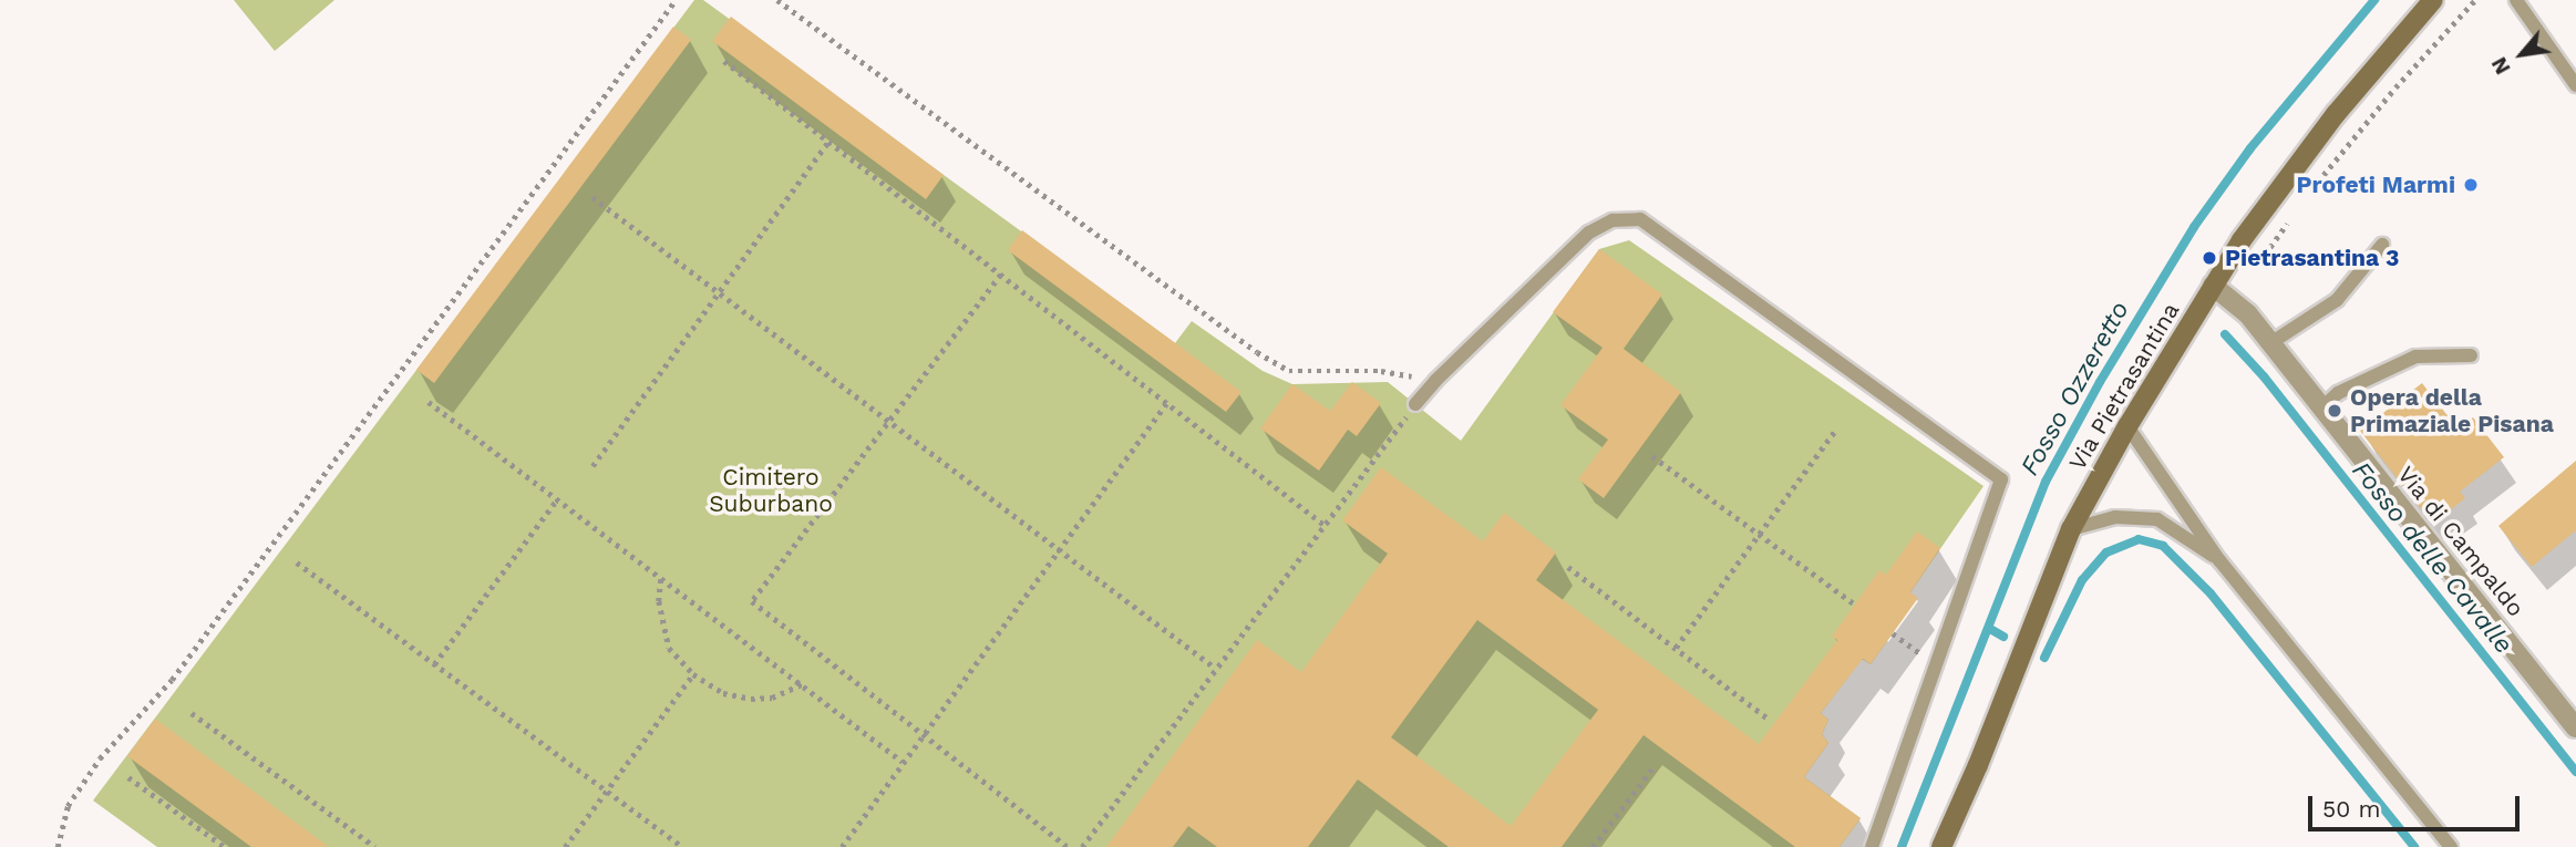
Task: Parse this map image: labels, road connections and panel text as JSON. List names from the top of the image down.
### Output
{
  "streets": {
    "street": ["Via Pietrasantina", "Via di Campaldo"]
  },
  "crossings": [
    ["Via Pietrasantina", "Via di Campaldo"]
  ],
  "water": ["Fosso Ozzeretto", "Fosso delle Cavalle"],
  "parks": ["Cimitero Suburbano"],
  "places": ["Profeti Marmi", "Pietrasantina 3", "Opera della Primaziale Pisana"],
  "scale_bar": "50 m",
  "north": "bottom left"
}
